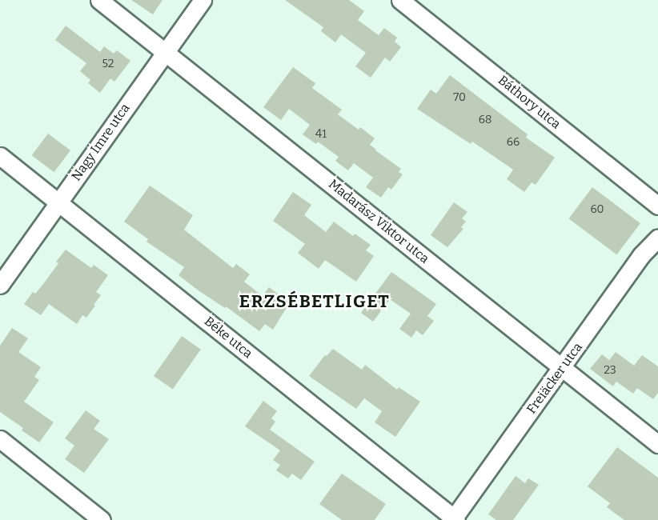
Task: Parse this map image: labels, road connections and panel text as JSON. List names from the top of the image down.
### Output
{
  "streets": {
    "street": [
      "Báthory utca",
      "Nagy Imre utca",
      "Madarász Viktor utca",
      "Béke utca",
      "Freiäcker utca"
    ]
  },
  "crossings": [
    ["Nagy Imre utca", "Madarász Viktor utca"],
    ["Nagy Imre utca", "Béke utca"],
    ["Madarász Viktor utca", "Freiäcker utca"],
    ["Béke utca", "Freiäcker utca"]
  ],
  "districts": ["ERZSÉBETLIGET"],
  "house_numbers": [
    "52",
    "70",
    "68",
    "41",
    "66",
    "60",
    "23"
  ]
}
